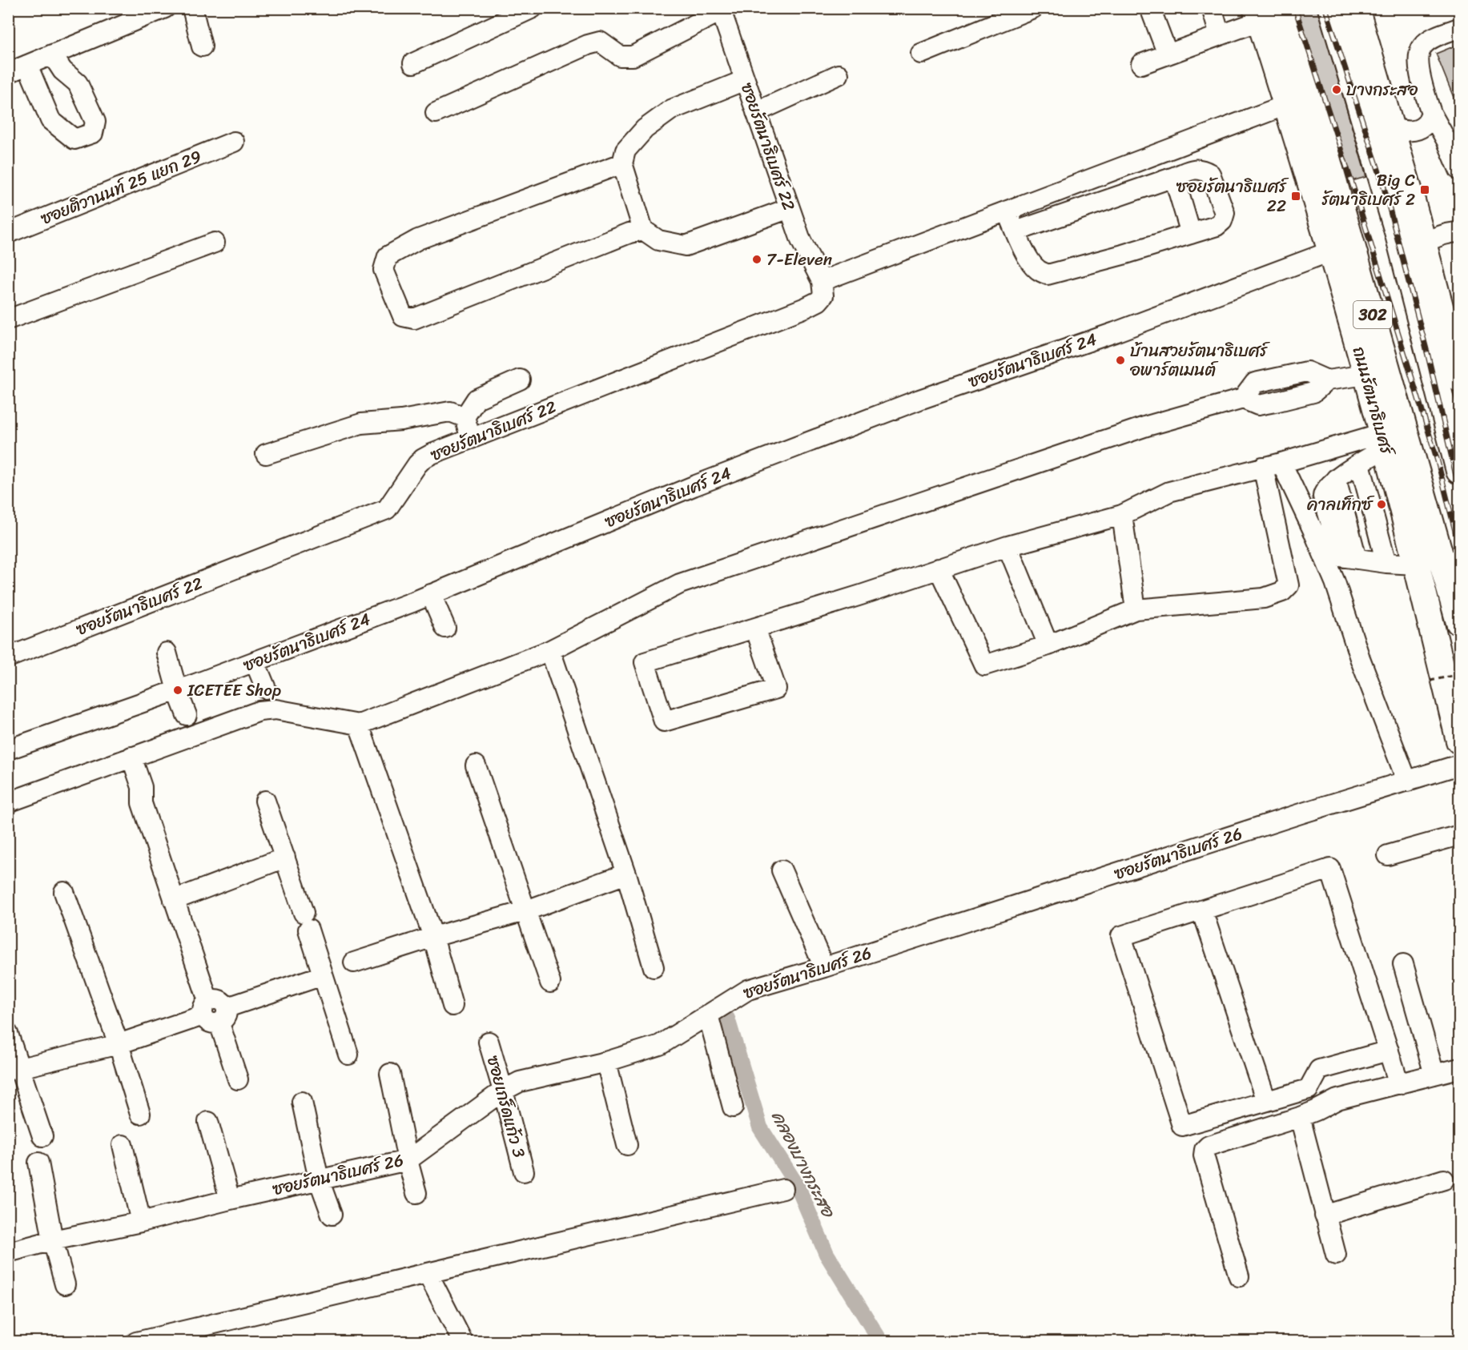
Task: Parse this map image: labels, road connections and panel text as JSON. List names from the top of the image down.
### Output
{
  "streets": {
    "main road": ["302", "ถนนรัตนาธิเบศร์"],
    "street": [
      "ซอยรัตนาธิเบศร์ 22",
      "ซอยติวานนท์ 25 แยก 29",
      "ซอยรัตนาธิเบศร์ 24",
      "ซอยรัตนาธิเบศร์ 26",
      "ซอยเกร็ดแก้ว 3"
    ]
  },
  "crossings": [
    ["ซอยรัตนาธิเบศร์ 24", "ถนนรัตนาธิเบศร์"],
    ["ซอยรัตนาธิเบศร์ 26", "ซอยเกร็ดแก้ว 3"]
  ],
  "water": ["คลองบางกระสอ"],
  "places": {
    "other": [
      "บางกระสอ",
      "7-Eleven",
      "บ้านสวยรัตนาธิเบศร์ อพาร์ตเมนต์",
      "คาลเท็กซ์",
      "ICETEE Shop"
    ],
    "transit": ["Big C รัตนาธิเบศร์ 2", "ซอยรัตนาธิเบศร์ 22"]
  }
}
